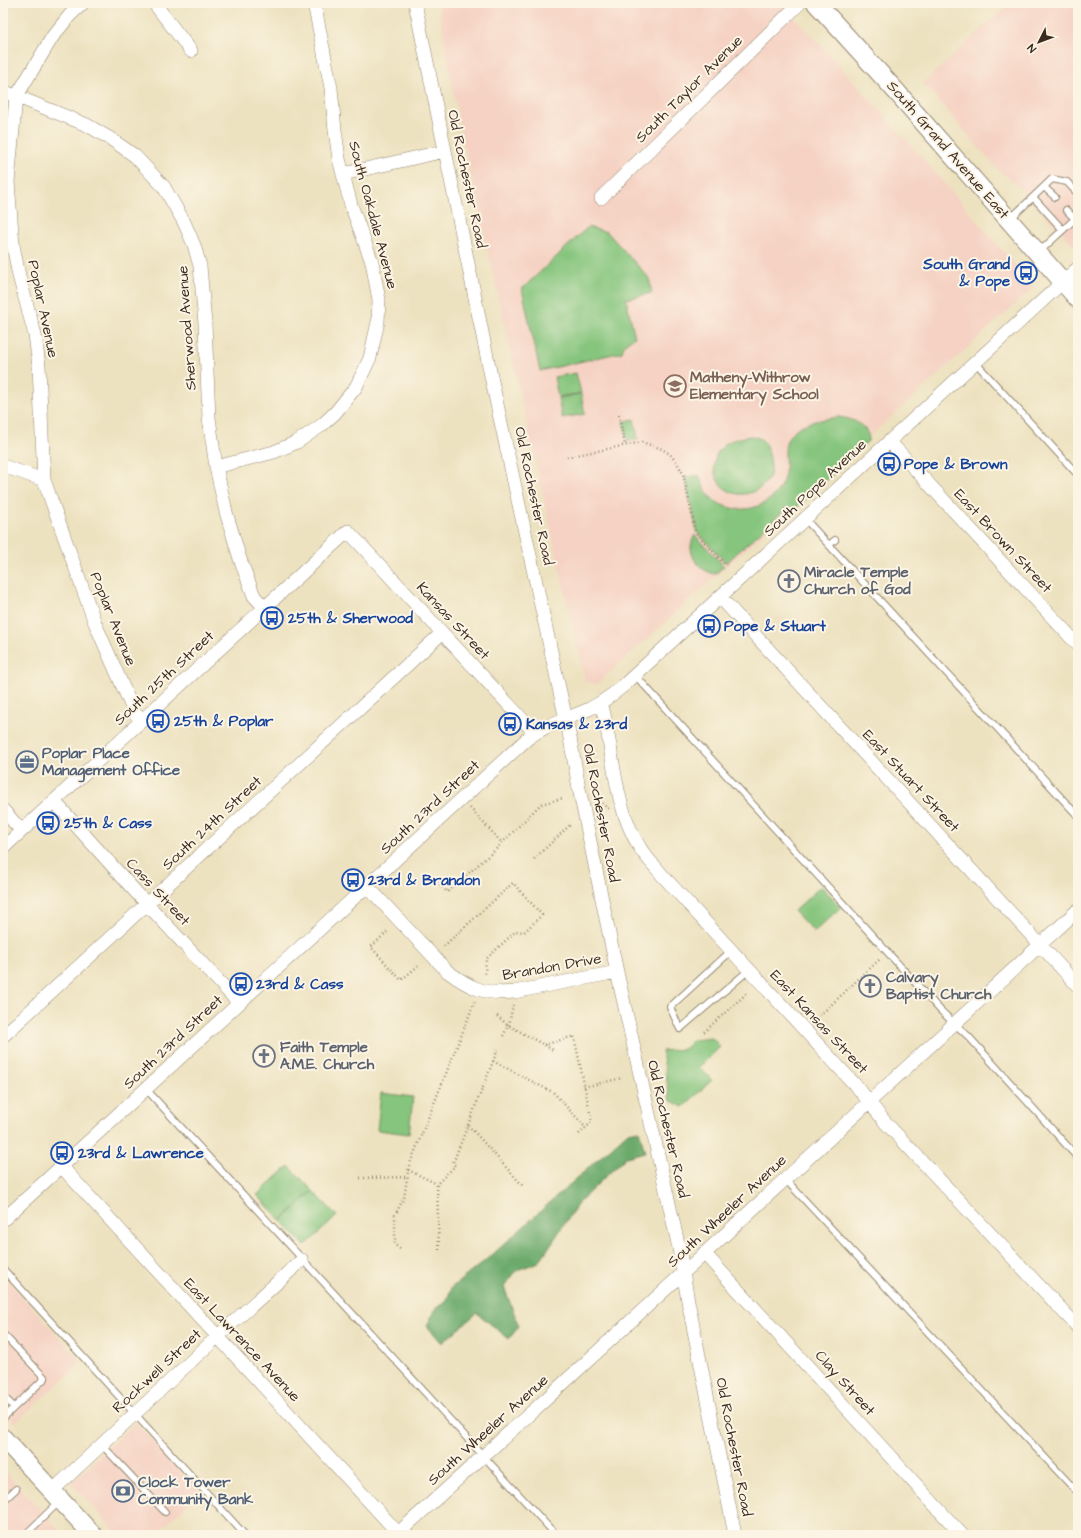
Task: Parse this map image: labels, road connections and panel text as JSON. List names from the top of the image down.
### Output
{
  "streets": {
    "main road": ["South Grand Avenue East"],
    "street": [
      "South Taylor Avenue",
      "Old Rochester Road",
      "South Oakdale Avenue",
      "Poplar Avenue",
      "Sherwood Avenue",
      "South Pope Avenue",
      "East Brown Street",
      "Kansas Street",
      "South 25th Street",
      "East Stuart Street",
      "South 23rd Street",
      "South 24th Street",
      "Cass Street",
      "Brandon Drive",
      "East Kansas Street",
      "South Wheeler Avenue",
      "East Lawrence Avenue",
      "Rockwell Street",
      "Clay Street"
    ]
  },
  "crossings": [
    ["South Grand Avenue East", "South Pope Avenue"],
    ["Old Rochester Road", "South Pope Avenue"],
    ["Old Rochester Road", "South 23rd Street"],
    ["Old Rochester Road", "Brandon Drive"],
    ["Old Rochester Road", "South Wheeler Avenue"],
    ["South Oakdale Avenue", "Sherwood Avenue"],
    ["Poplar Avenue", "Sherwood Avenue"],
    ["Poplar Avenue", "South 25th Street"],
    ["Sherwood Avenue", "South 25th Street"],
    ["South Pope Avenue", "East Brown Street"],
    ["South Pope Avenue", "East Stuart Street"],
    ["South Pope Avenue", "South 23rd Street"],
    ["South Pope Avenue", "East Kansas Street"],
    ["Kansas Street", "South 25th Street"],
    ["Kansas Street", "South 23rd Street"],
    ["Kansas Street", "South 24th Street"],
    ["South 25th Street", "Cass Street"],
    ["East Stuart Street", "South Wheeler Avenue"],
    ["South 23rd Street", "Cass Street"],
    ["South 23rd Street", "Brandon Drive"],
    ["South 23rd Street", "East Lawrence Avenue"],
    ["South 24th Street", "Cass Street"],
    ["East Kansas Street", "South Wheeler Avenue"],
    ["South Wheeler Avenue", "East Lawrence Avenue"],
    ["South Wheeler Avenue", "Clay Street"],
    ["East Lawrence Avenue", "Rockwell Street"]
  ],
  "places": {
    "bus stop": [
      "South Grand & Pope",
      "Pope & Brown",
      "25th & Sherwood",
      "Pope & Stuart",
      "25th & Poplar",
      "Kansas & 23rd",
      "25th & Cass",
      "23rd & Brandon",
      "23rd & Cass",
      "23rd & Lawrence"
    ],
    "school or university": ["Matheny-Withrow Elementary School"],
    "church": ["Miracle Temple Church of God", "Calvary Baptist Church", "Faith Temple A.M.E. Church"],
    "office": ["Poplar Place Management Office"],
    "bank": ["Clock Tower Community Bank"]
  },
  "north": "bottom left"
}
